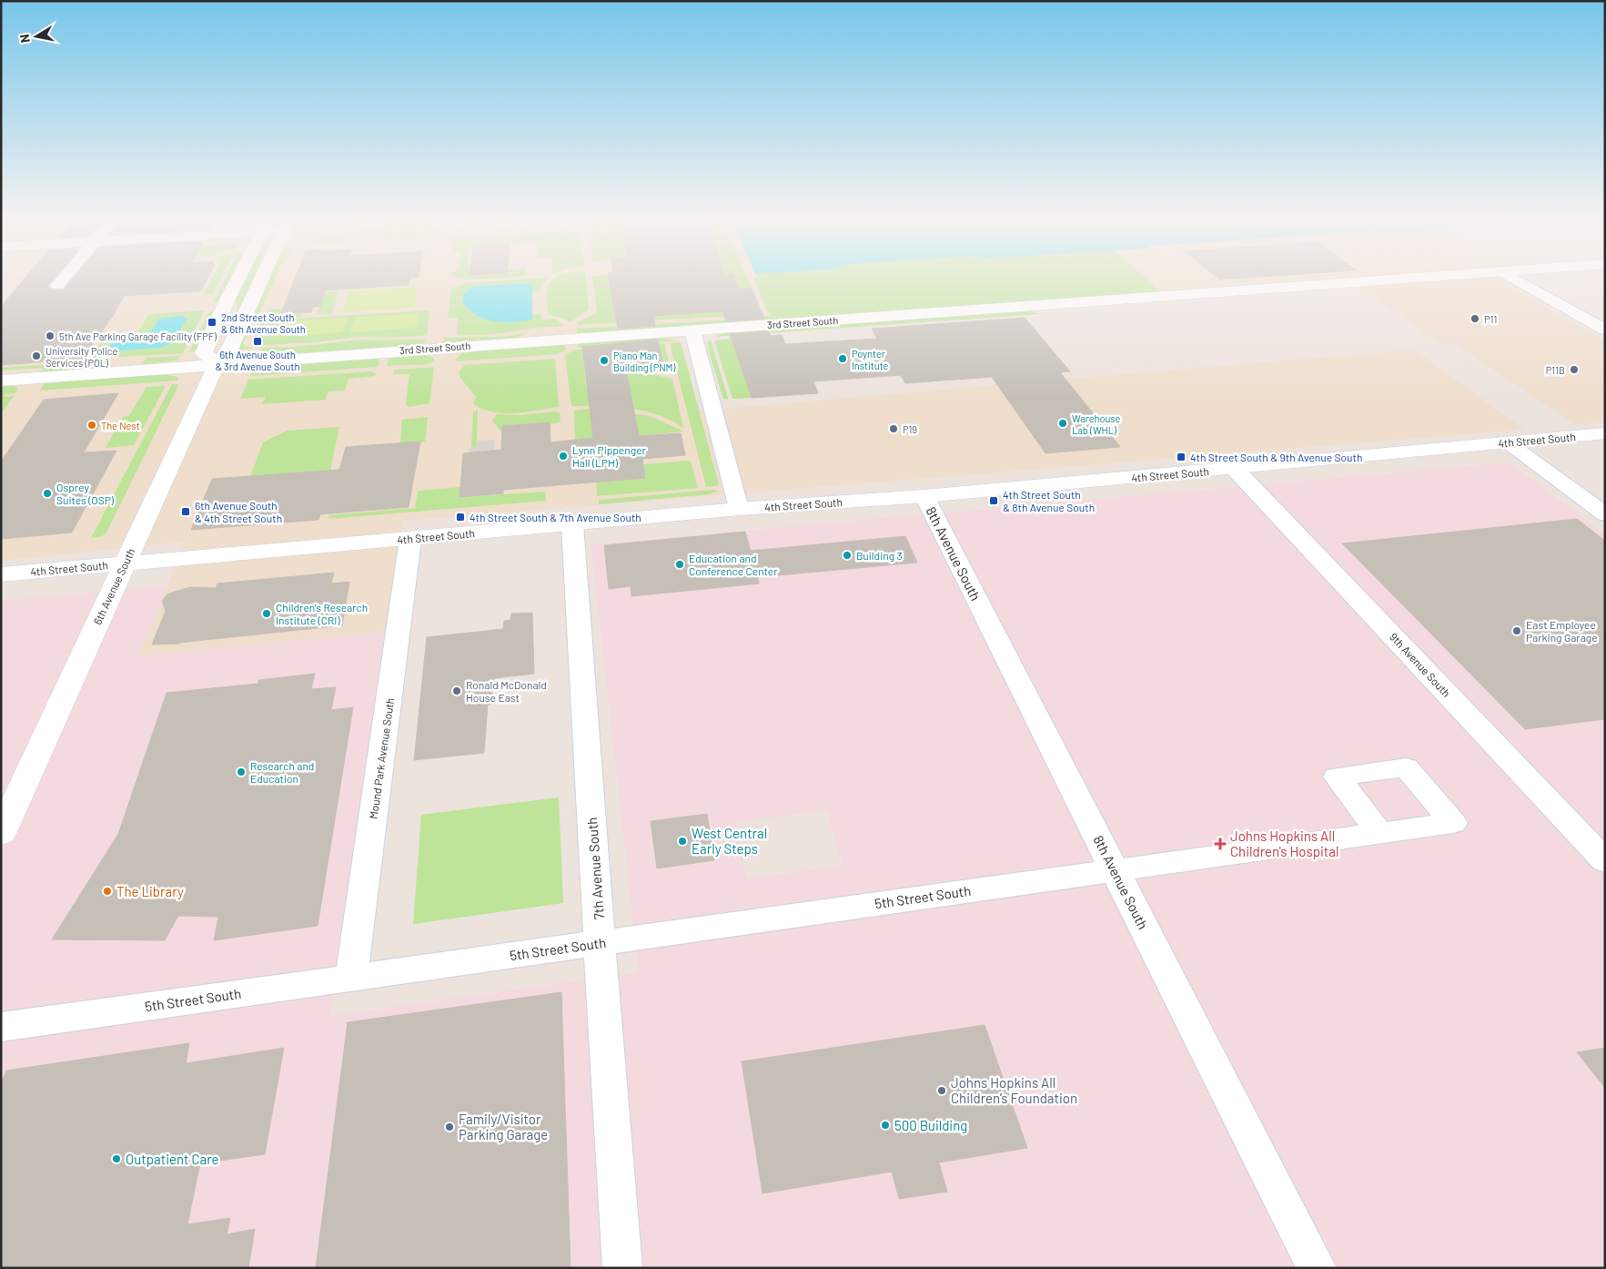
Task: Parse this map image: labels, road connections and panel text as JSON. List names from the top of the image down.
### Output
{
  "streets": {
    "street": [
      "3rd Street South",
      "4th Street South",
      "8th Avenue South",
      "6th Avenue South",
      "9th Avenue South",
      "Mound Park Avenue South",
      "7th Avenue South",
      "5th Street South"
    ]
  },
  "crossings": [
    ["3rd Street South", "6th Avenue South"],
    ["4th Street South", "8th Avenue South"],
    ["4th Street South", "6th Avenue South"],
    ["4th Street South", "9th Avenue South"],
    ["4th Street South", "Mound Park Avenue South"],
    ["4th Street South", "7th Avenue South"],
    ["8th Avenue South", "5th Street South"],
    ["Mound Park Avenue South", "5th Street South"],
    ["7th Avenue South", "5th Street South"]
  ],
  "places": {
    "other": [
      "P11",
      "5th Ave Parking Garage Facility (FPF)",
      "University Police Services (POL)",
      "Poynter Institute",
      "Piano Man Building (PNM)",
      "P11B",
      "Warehouse Lab (WHL)",
      "The Nest",
      "P19",
      "Lynn Pippenger Hall (LPH)",
      "Osprey Suites (OSP)",
      "Building 3",
      "Education and Conference Center",
      "Children's Research Institute (CRI)",
      "East Employee Parking Garage",
      "Ronald McDonald House East",
      "Research and Education",
      "West Central Early Steps",
      "The Library",
      "Johns Hopkins All Children’s Foundation",
      "500 Building",
      "Family/Visitor Parking Garage",
      "Outpatient Care"
    ],
    "transit": [
      "2nd Street South & 6th Avenue South",
      "6th Avenue South & 3rd Avenue South",
      "4th Street South & 9th Avenue South",
      "4th Street South & 8th Avenue South",
      "6th Avenue South & 4th Street South",
      "4th Street South & 7th Avenue South"
    ],
    "health": ["Johns Hopkins All Children's Hospital"]
  },
  "north": "left"
}
